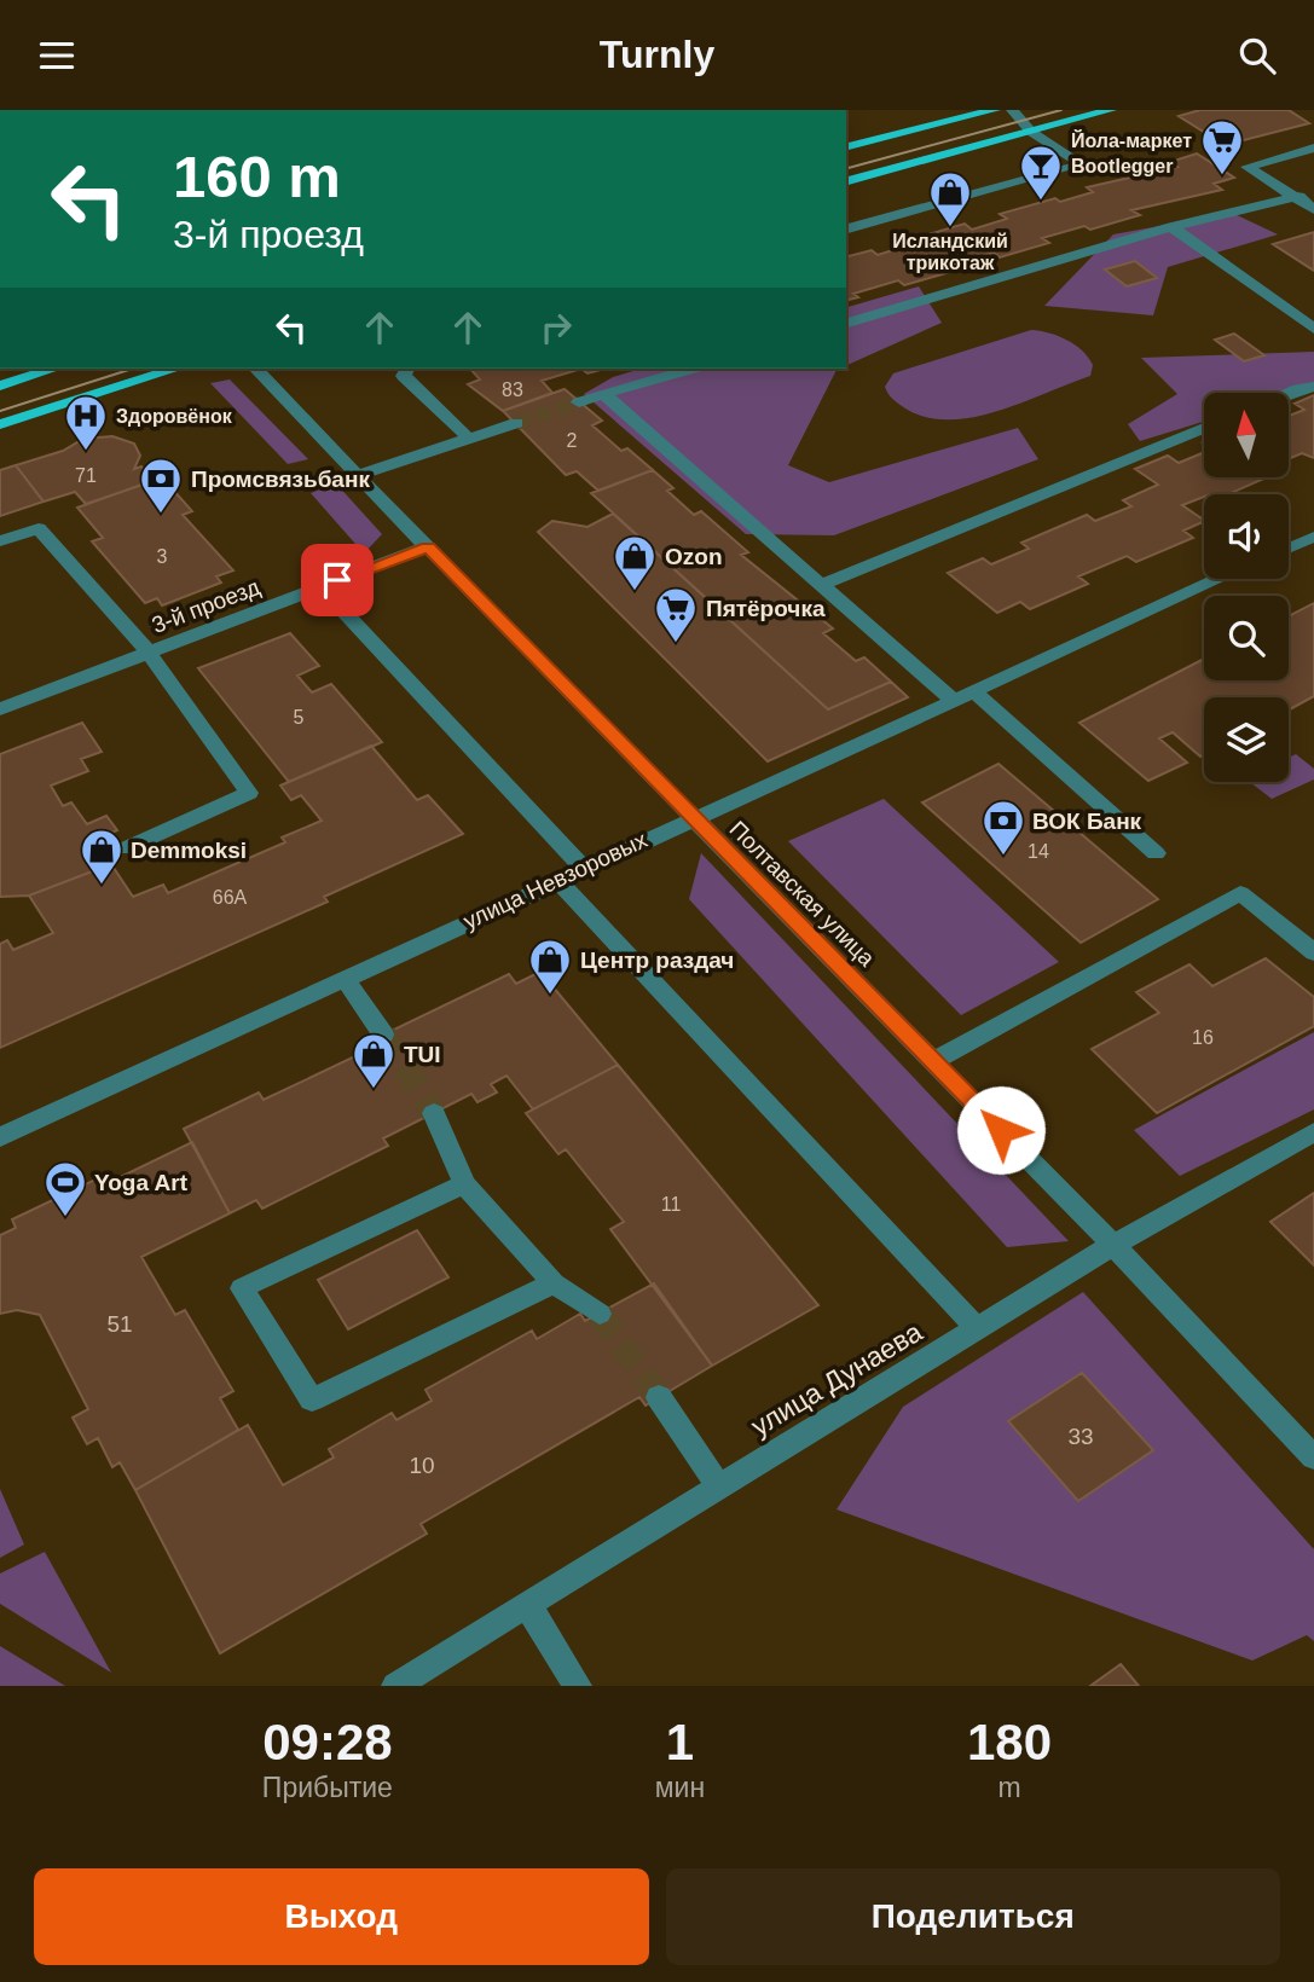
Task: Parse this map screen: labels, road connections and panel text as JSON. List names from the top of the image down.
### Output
{
  "streets": {
    "street": [
      "3-й проезд",
      "улица Невзоровых",
      "Полтавская улица",
      "улица Дунаева"
    ]
  },
  "crossings": [
    ["3-й проезд", "Полтавская улица"],
    ["улица Невзоровых", "Полтавская улица"],
    ["Полтавская улица", "улица Дунаева"]
  ],
  "places": {
    "supermarket": ["Йола-маркет", "Пятёрочка"],
    "bar": ["Bootlegger"],
    "shop": [
      "Исландский трикотаж",
      "Ozon",
      "Demmoksi",
      "Центр раздач",
      "TUI"
    ],
    "hospital": ["Здоровёнок"],
    "bank": ["Промсвязьбанк", "ВОК Банк"],
    "sports": ["Yoga Art"]
  },
  "house_numbers": [
    "83",
    "2",
    "71",
    "3",
    "5",
    "14",
    "66А",
    "16",
    "11",
    "51",
    "33",
    "10"
  ],
  "north": "top",
  "page": {
    "header": "Turnly",
    "turn": ["160 m", "3-й проезд"],
    "eta": [
      "09:28",
      "Прибытие",
      "1",
      "мин",
      "180",
      "m"
    ],
    "buttons": ["Выход", "Поделиться"]
  }
}
